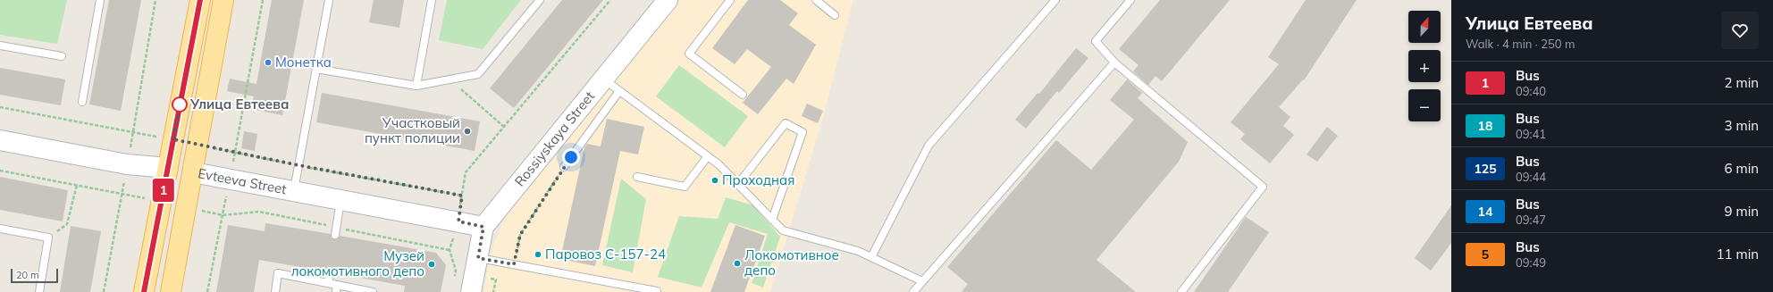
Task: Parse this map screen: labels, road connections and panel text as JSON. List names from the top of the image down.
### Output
{
  "streets": {
    "main road": ["Evteeva Street"],
    "street": ["Rossiyskaya Street"]
  },
  "crossings": [
    ["Rossiyskaya Street", "Evteeva Street"]
  ],
  "places": [
    "Монетка",
    "Улица Евтеева",
    "Участковый пункт полиции",
    "Проходная",
    "Паровоз С-157-24",
    "Локомотивное депо",
    "Музей локомотивного депо"
  ],
  "lines": ["bus line 1"],
  "scale_bar": "20 m",
  "north": "top",
  "page": {
    "on_map": "1",
    "heading": ["Улица Евтеева", "Walk · 4 min · 250 m"],
    "map_buttons": ["+", "−"],
    "list": [
      {
        "mark": "1",
        "name": "Bus",
        "note": "09:40",
        "value": "2 min"
      },
      {
        "mark": "18",
        "name": "Bus",
        "note": "09:41",
        "value": "3 min"
      },
      {
        "mark": "125",
        "name": "Bus",
        "note": "09:44",
        "value": "6 min"
      },
      {
        "mark": "14",
        "name": "Bus",
        "note": "09:47",
        "value": "9 min"
      },
      {
        "mark": "5",
        "name": "Bus",
        "note": "09:49",
        "value": "11 min"
      }
    ],
    "scale": "20 m"
  }
}
